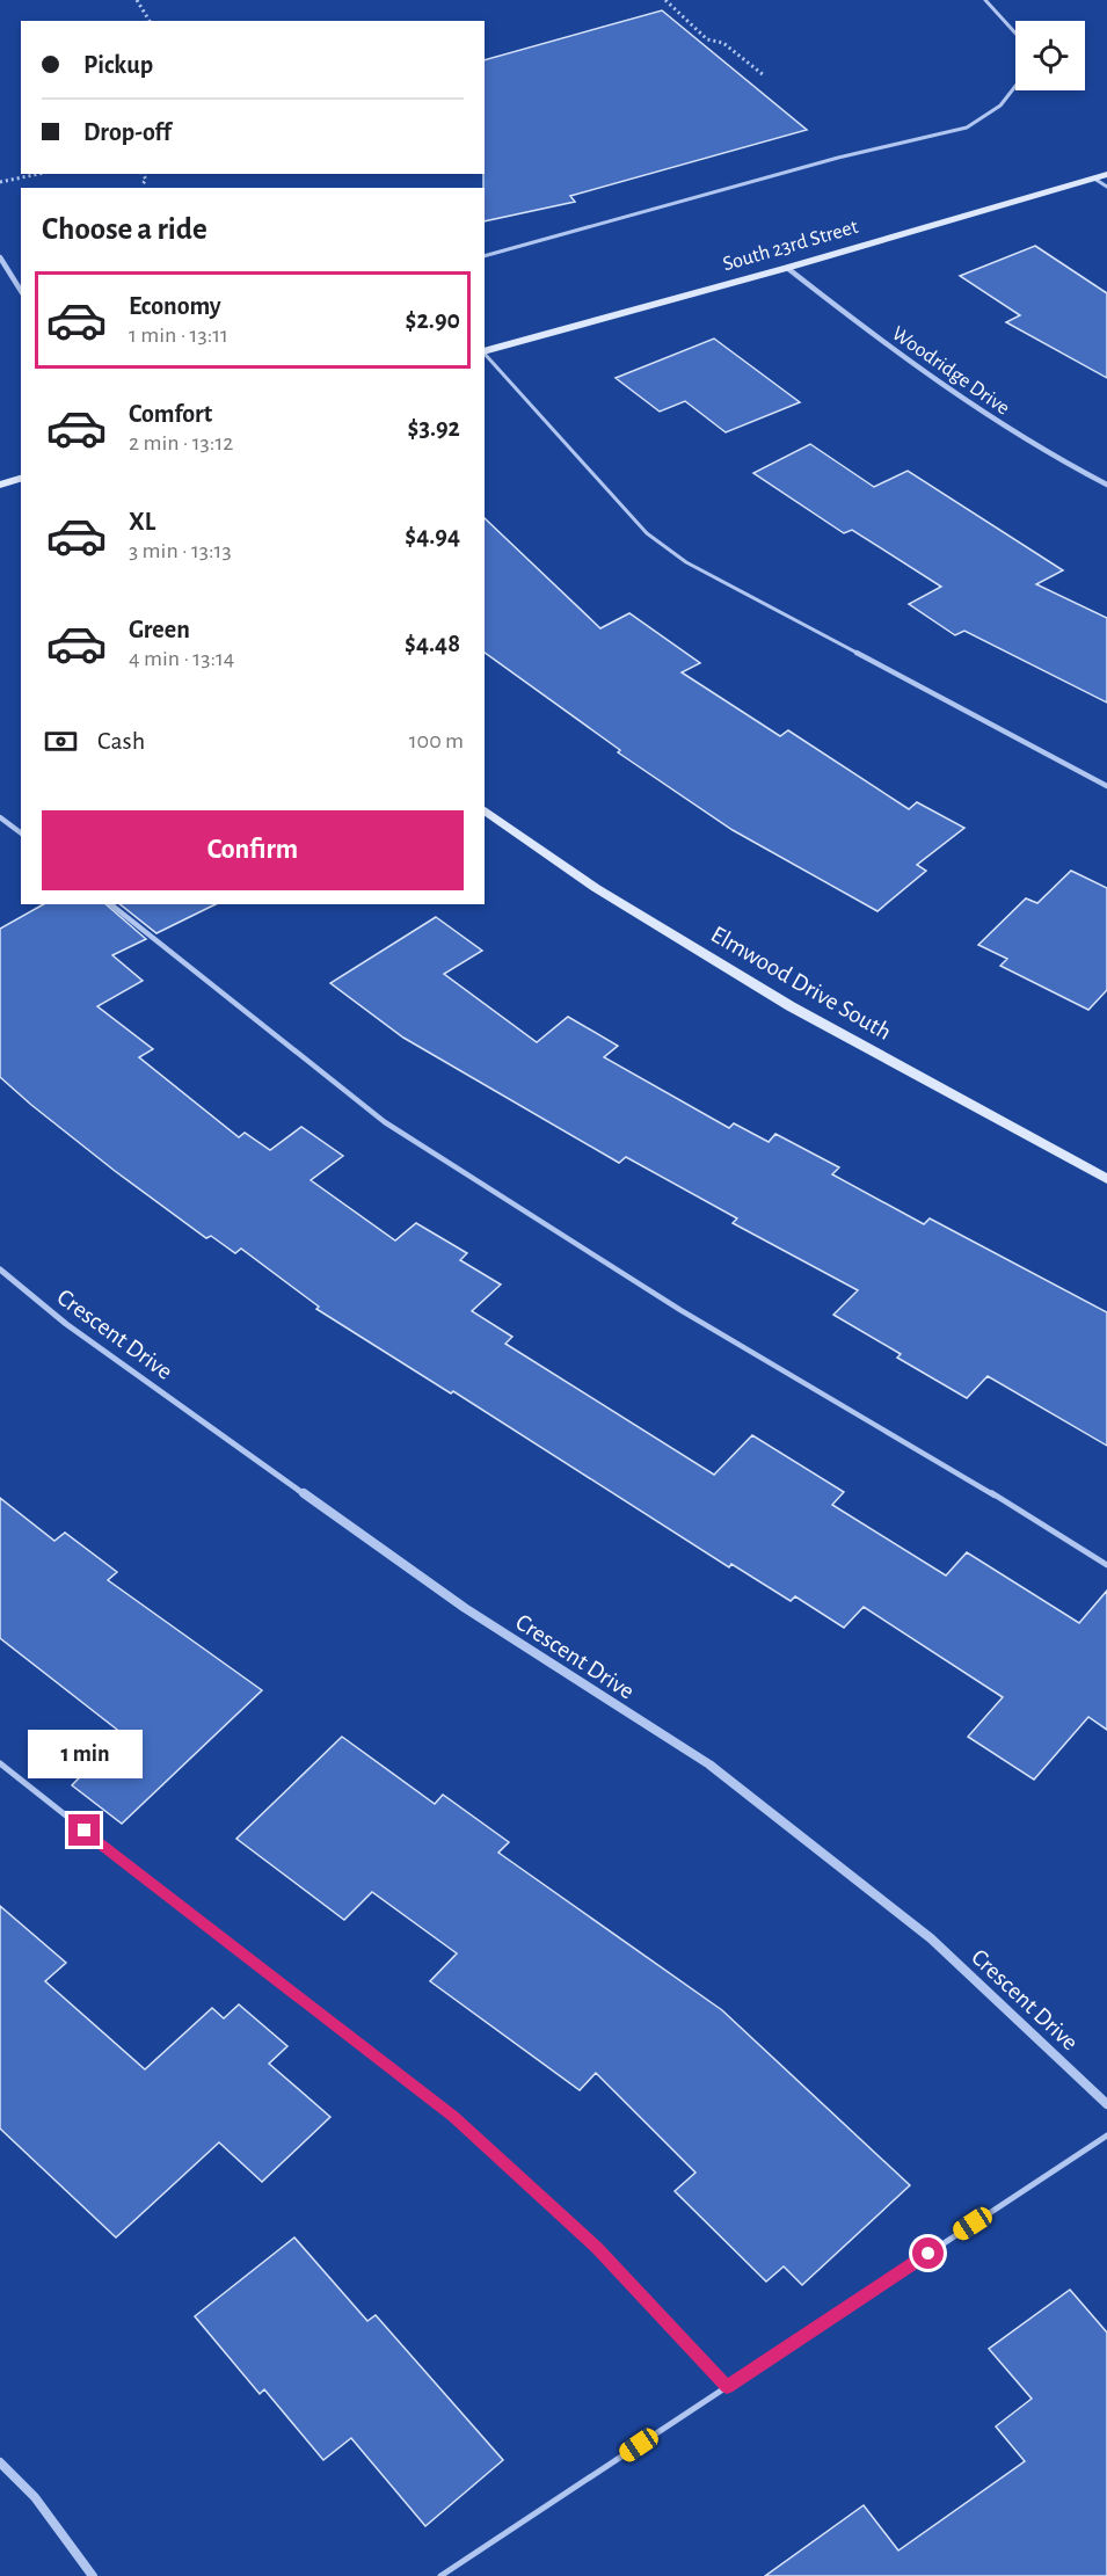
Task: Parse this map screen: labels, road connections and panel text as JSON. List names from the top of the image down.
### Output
{
  "streets": {
    "street": [
      "South 23rd Street",
      "Woodridge Drive",
      "Elmwood Drive South",
      "Crescent Drive"
    ]
  },
  "crossings": [
    ["South 23rd Street", "Woodridge Drive"]
  ],
  "page": {
    "banner": ["Pickup", "Drop-off"],
    "heading": "Choose a ride",
    "list": [
      {
        "name": "Economy",
        "note": "1 min · 13:11",
        "value": "$2.90"
      },
      {
        "name": "Comfort",
        "note": "2 min · 13:12",
        "value": "$3.92"
      },
      {
        "name": "XL",
        "note": "3 min · 13:13",
        "value": "$4.94"
      },
      {
        "name": "Green",
        "note": "4 min · 13:14",
        "value": "$4.48"
      }
    ],
    "pay": ["Cash", "100 m"],
    "buttons": "Confirm",
    "bubble": "1 min"
  }
}
